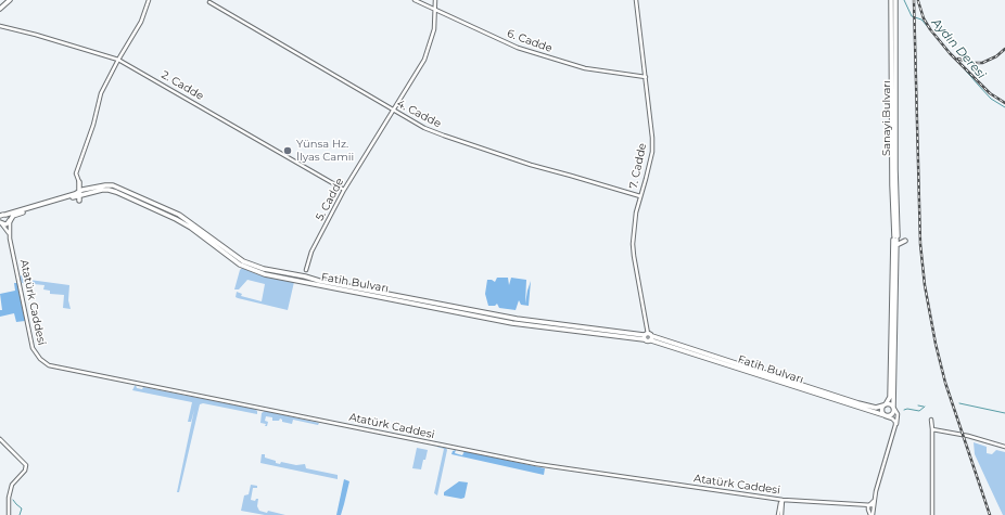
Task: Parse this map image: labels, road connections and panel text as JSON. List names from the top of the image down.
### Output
{
  "streets": {
    "main road": ["Sanayi Bulvarı", "Fatih Bulvarı"],
    "street": [
      "6. Cadde",
      "2. Cadde",
      "4. Cadde",
      "7. Cadde",
      "5. Cadde",
      "Atatürk Caddesi"
    ]
  },
  "crossings": [
    ["6. Cadde", "7. Cadde"],
    ["6. Cadde", "5. Cadde"],
    ["2. Cadde", "5. Cadde"],
    ["4. Cadde", "7. Cadde"],
    ["4. Cadde", "5. Cadde"],
    ["Sanayi Bulvarı", "Fatih Bulvarı"],
    ["7. Cadde", "Fatih Bulvarı"]
  ],
  "water": ["Aydın Deresi"],
  "places": ["Yünsa Hz. İlyas Camii"]
}
